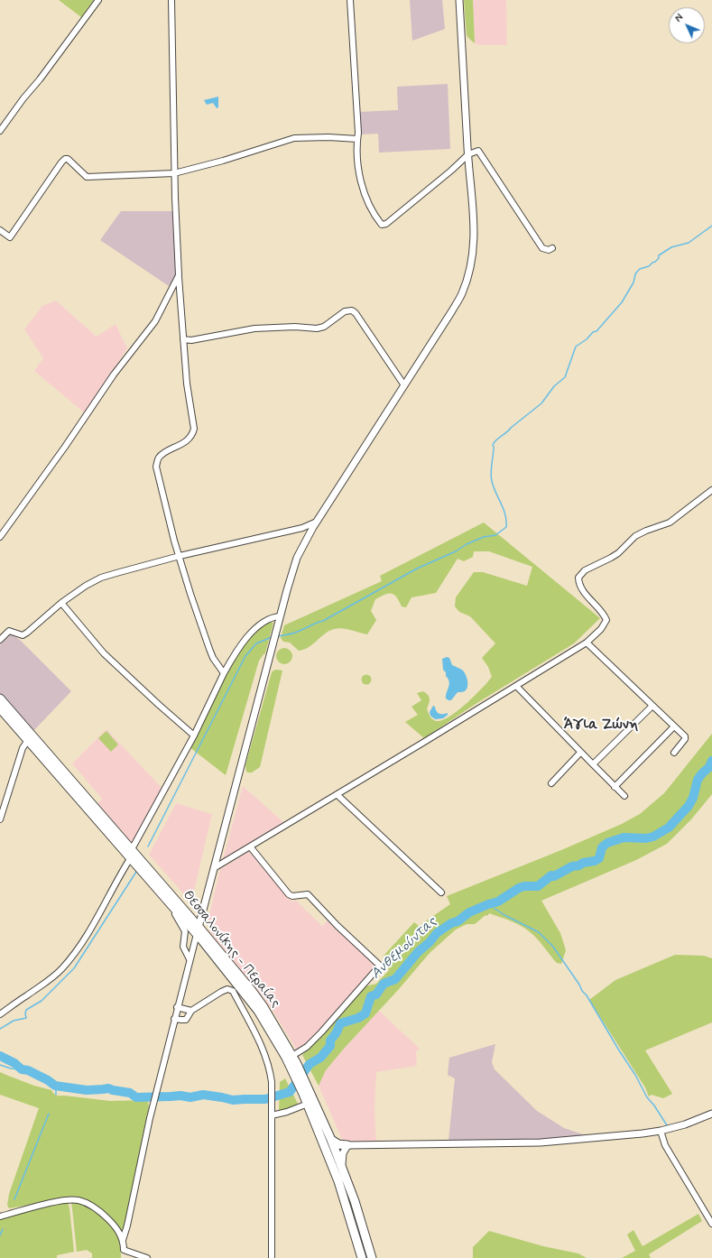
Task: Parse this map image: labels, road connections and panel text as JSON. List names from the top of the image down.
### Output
{
  "streets": {
    "main road": ["Θεσσαλονίκης - Περαίας"]
  },
  "districts": ["Άγια Ζώνη"],
  "water": ["Ανθεμούντας"],
  "north": "top left"
}
